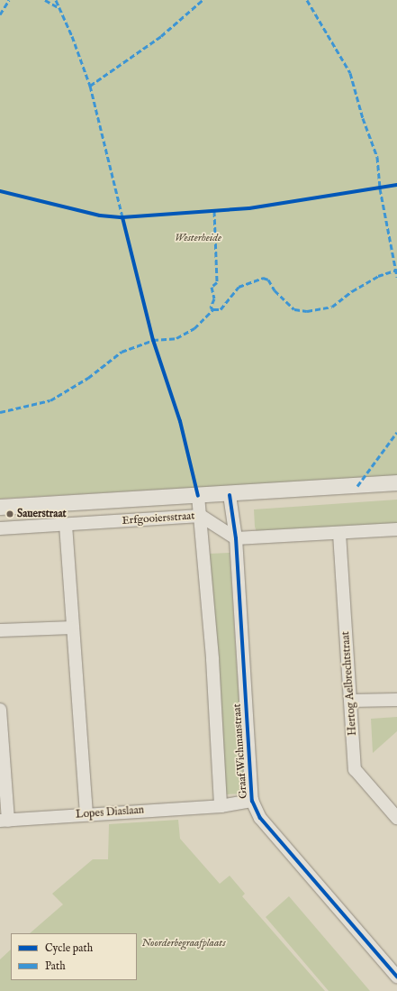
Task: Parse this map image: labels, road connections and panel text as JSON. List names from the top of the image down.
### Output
{
  "streets": {
    "street": [
      "Erfgooiersstraat",
      "Hertog Aelbrechtstraat",
      "Graaf Wichmanstraat",
      "Lopes Diaslaan"
    ]
  },
  "crossings": [
    ["Erfgooiersstraat", "Graaf Wichmanstraat"],
    ["Graaf Wichmanstraat", "Lopes Diaslaan"]
  ],
  "parks": ["Westerheide", "Noorderbegraafplaats"],
  "places": ["Sauerstraat"],
  "legend": ["Cycle path", "Path"]
}
